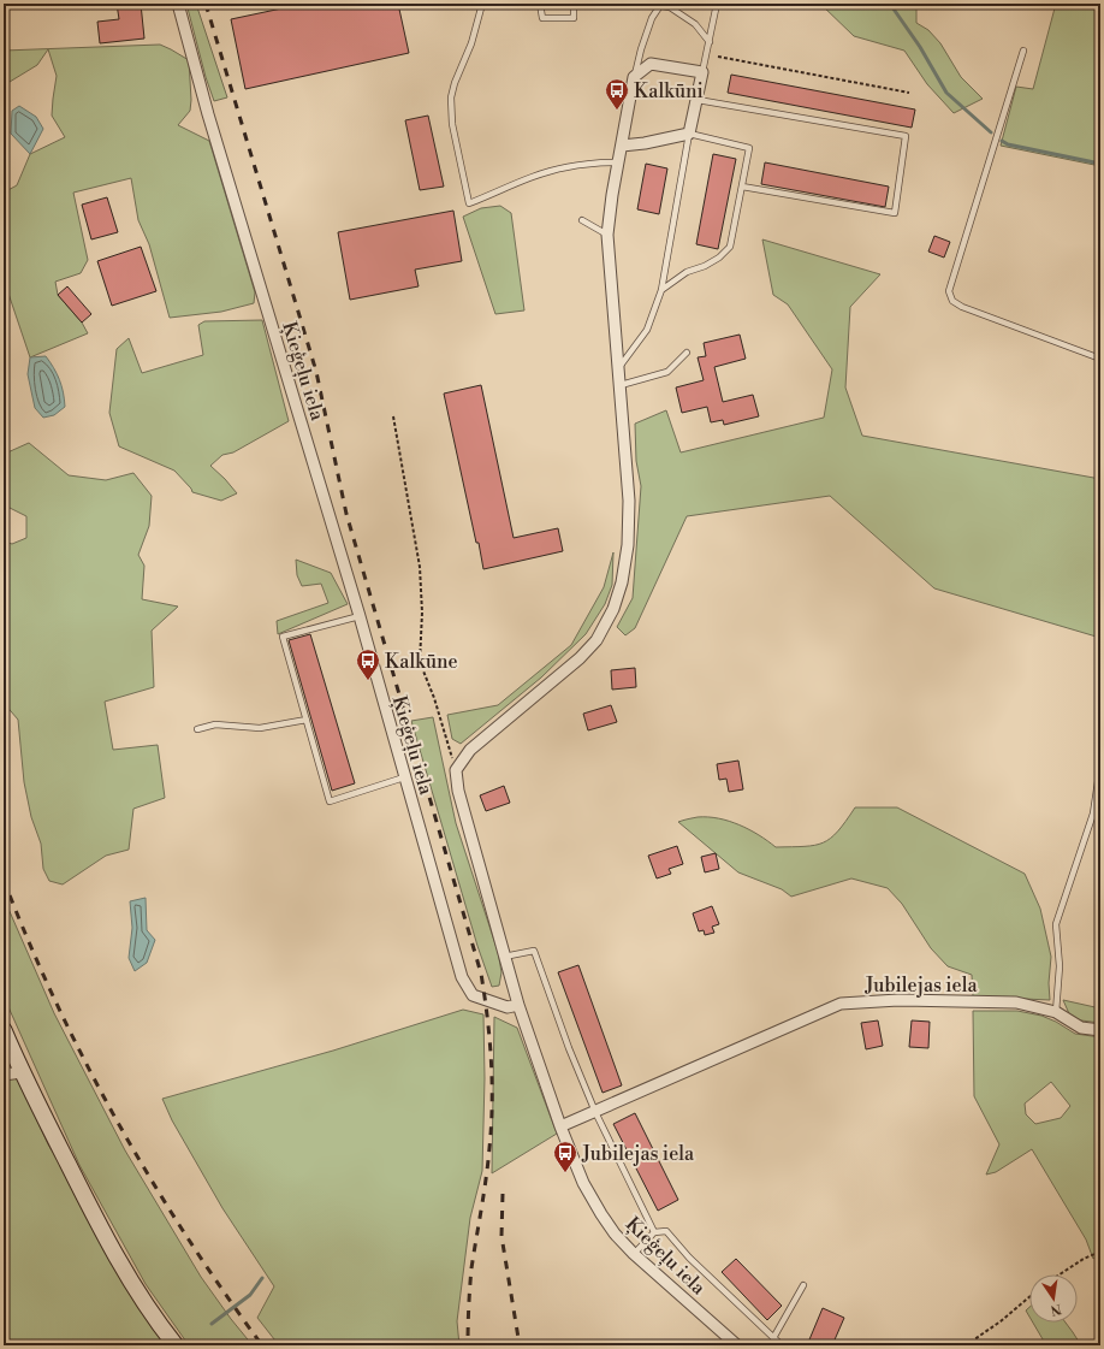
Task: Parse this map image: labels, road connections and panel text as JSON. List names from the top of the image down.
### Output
{
  "streets": {
    "street": ["Ķieģeļu iela", "Jubilejas iela"]
  },
  "crossings": [
    ["Ķieģeļu iela", "Jubilejas iela"]
  ],
  "places": {
    "bus stop": ["Kalkūni", "Kalkūne", "Jubilejas iela"]
  },
  "north": "bottom"
}
